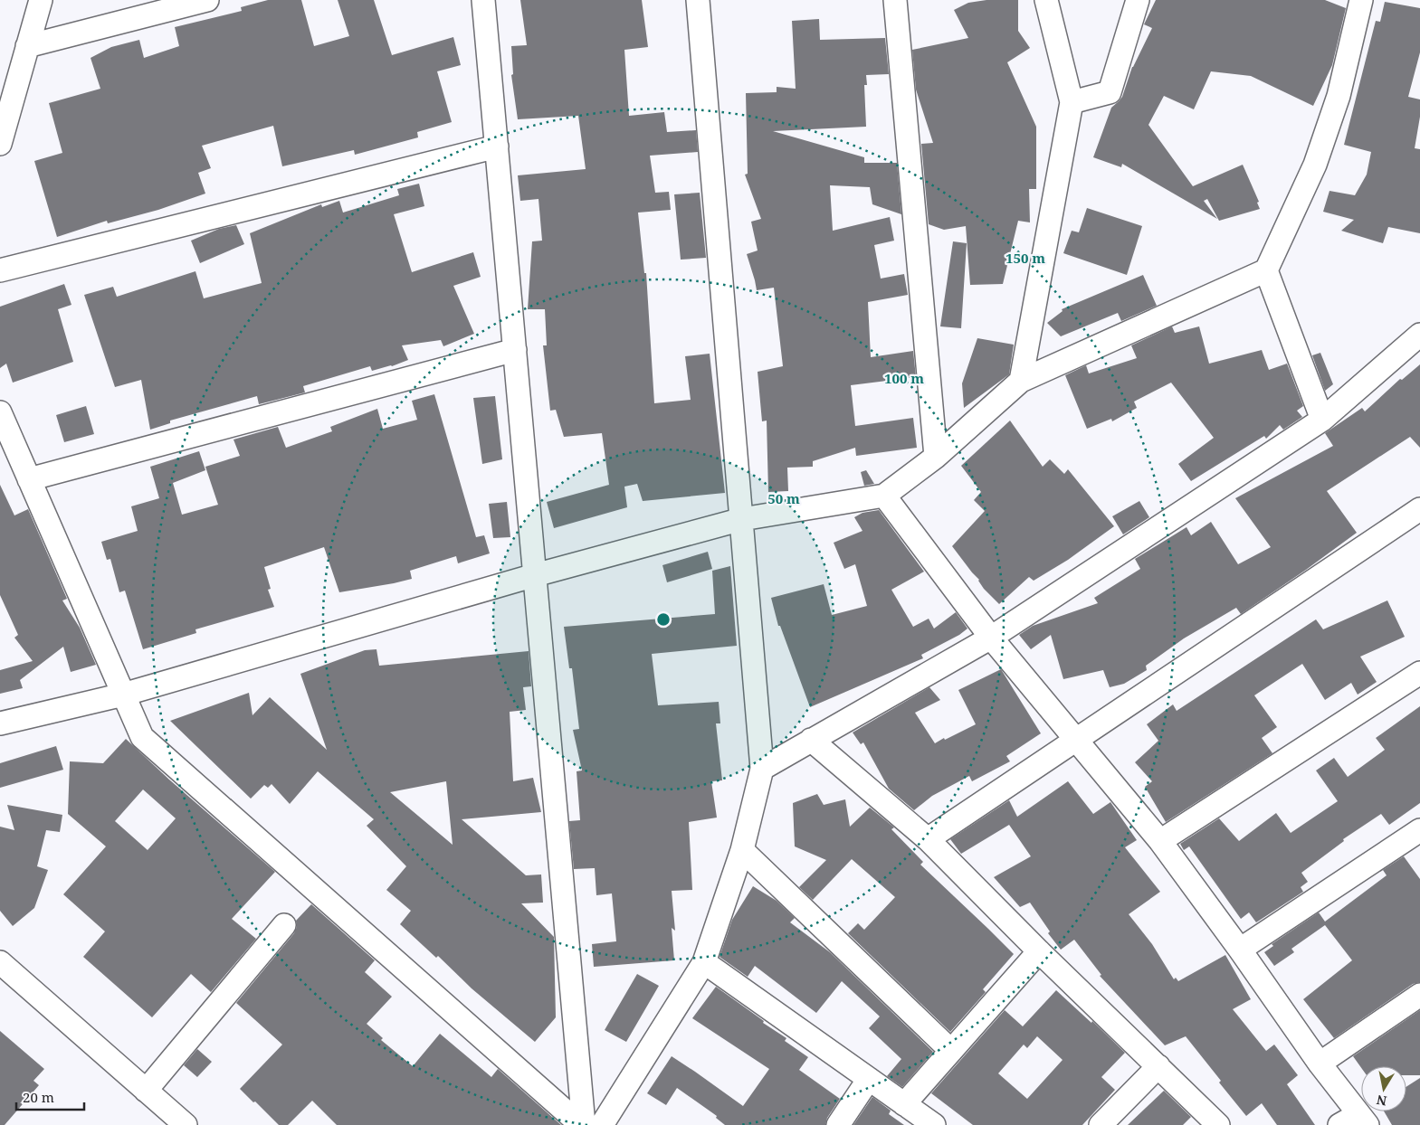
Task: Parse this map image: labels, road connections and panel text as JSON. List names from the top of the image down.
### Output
{
  "scale_bar": "20 m",
  "north": "bottom",
  "rings": ["150 m", "100 m", "50 m"]
}
